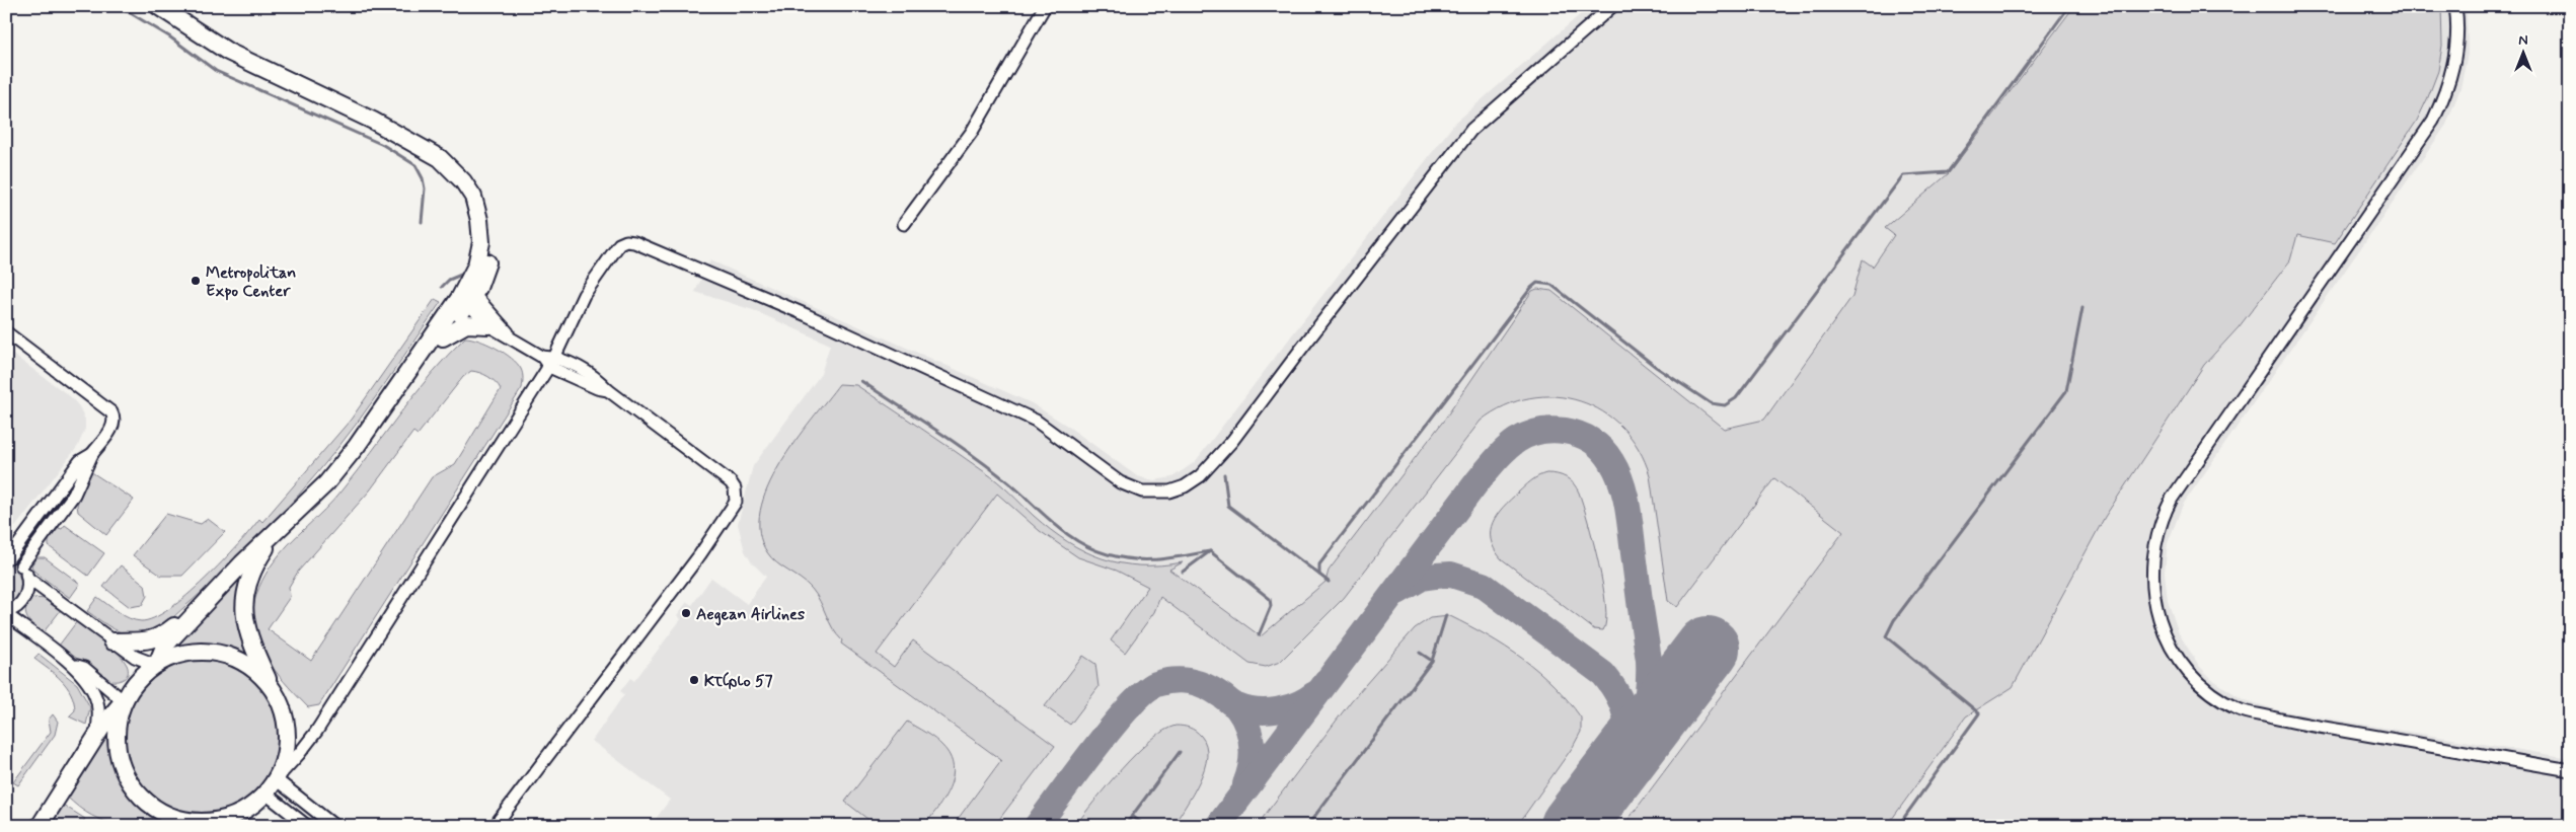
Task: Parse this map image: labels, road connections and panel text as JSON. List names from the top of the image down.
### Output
{
  "places": ["Metropolitan Expo Center", "Aegean Airlines", "Κτίριο 57"],
  "north": "top"
}
